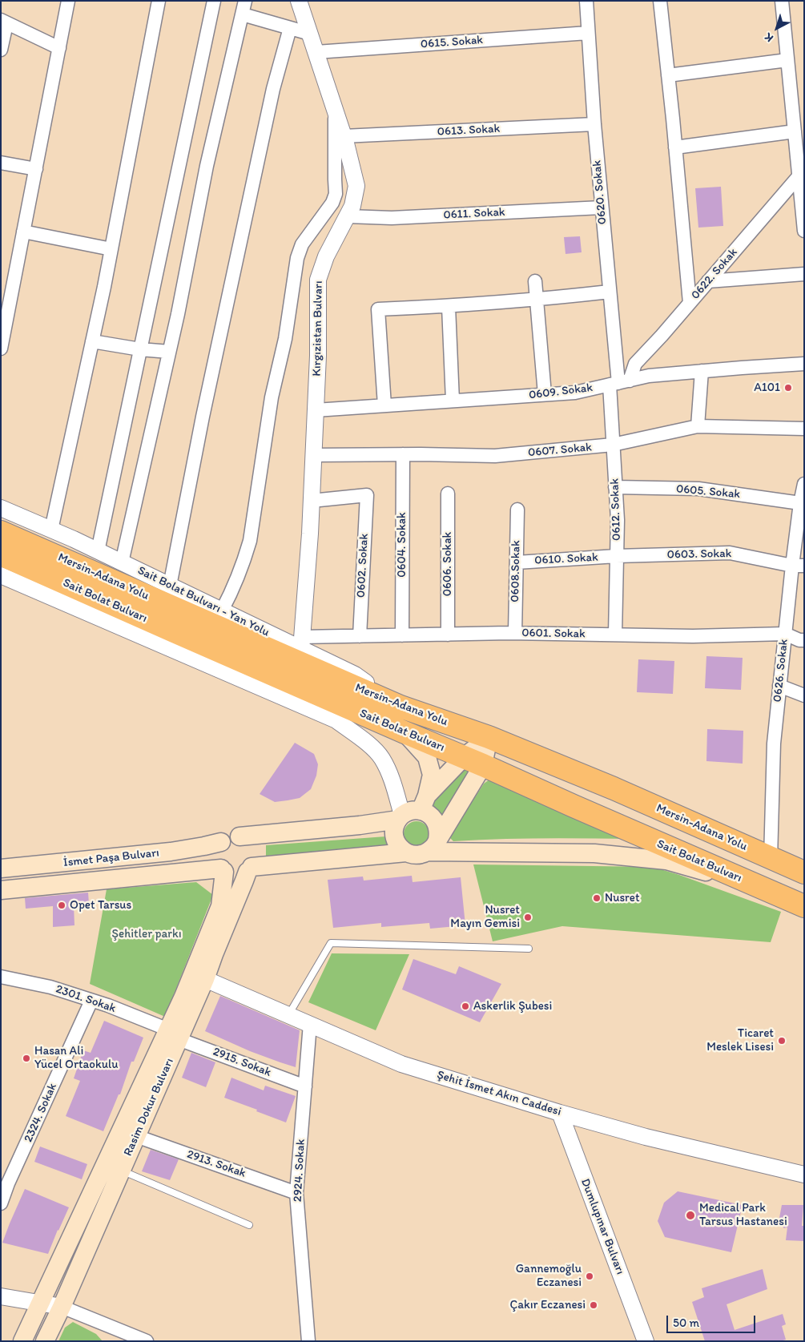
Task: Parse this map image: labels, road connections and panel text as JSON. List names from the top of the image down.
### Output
{
  "streets": {
    "highway": ["Mersin-Adana Yolu", "Sait Bolat Bulvarı"],
    "main road": ["İsmet Paşa Bulvarı", "Rasim Dokur Bulvarı"],
    "street": [
      "0615. Sokak",
      "0613. Sokak",
      "0620. Sokak",
      "0611. Sokak",
      "0622. Sokak",
      "Kırgızistan Bulvarı",
      "0609. Sokak",
      "0607. Sokak",
      "0605. Sokak",
      "0612. Sokak",
      "0604. Sokak",
      "0603. Sokak",
      "0610. Sokak",
      "0606. Sokak",
      "0602. Sokak",
      "0608.Sokak",
      "Sait Bolat Bulvarı - Yan Yolu",
      "0601. Sokak",
      "0626. Sokak",
      "2301. Sokak",
      "2915. Sokak",
      "Şehit İsmet Akın Caddesi",
      "2324. Sokak",
      "2913. Sokak",
      "2924. Sokak",
      "Dumlupınar Bulvarı"
    ]
  },
  "crossings": [
    ["0615. Sokak", "0620. Sokak"],
    ["0615. Sokak", "Kırgızistan Bulvarı"],
    ["0613. Sokak", "0620. Sokak"],
    ["0613. Sokak", "Kırgızistan Bulvarı"],
    ["0620. Sokak", "0611. Sokak"],
    ["0620. Sokak", "0622. Sokak"],
    ["0620. Sokak", "0609. Sokak"],
    ["0620. Sokak", "0612. Sokak"],
    ["0611. Sokak", "Kırgızistan Bulvarı"],
    ["0622. Sokak", "0609. Sokak"],
    ["0622. Sokak", "0612. Sokak"],
    ["Kırgızistan Bulvarı", "0609. Sokak"],
    ["Kırgızistan Bulvarı", "0607. Sokak"],
    ["Kırgızistan Bulvarı", "0602. Sokak"],
    ["Kırgızistan Bulvarı", "Sait Bolat Bulvarı - Yan Yolu"],
    ["Kırgızistan Bulvarı", "0601. Sokak"],
    ["0609. Sokak", "0612. Sokak"],
    ["0607. Sokak", "0612. Sokak"],
    ["0607. Sokak", "0604. Sokak"],
    ["0605. Sokak", "0612. Sokak"],
    ["0605. Sokak", "0626. Sokak"],
    ["0612. Sokak", "0603. Sokak"],
    ["0612. Sokak", "0610. Sokak"],
    ["0612. Sokak", "0601. Sokak"],
    ["0604. Sokak", "0601. Sokak"],
    ["0603. Sokak", "0610. Sokak"],
    ["0603. Sokak", "0626. Sokak"],
    ["0610. Sokak", "0608.Sokak"],
    ["0606. Sokak", "0601. Sokak"],
    ["0602. Sokak", "0601. Sokak"],
    ["0608.Sokak", "0601. Sokak"],
    ["Mersin-Adana Yolu", "Sait Bolat Bulvarı - Yan Yolu"],
    ["Mersin-Adana Yolu", "0626. Sokak"],
    ["Sait Bolat Bulvarı - Yan Yolu", "0601. Sokak"],
    ["0601. Sokak", "0626. Sokak"],
    ["İsmet Paşa Bulvarı", "Rasim Dokur Bulvarı"],
    ["2301. Sokak", "2915. Sokak"],
    ["2301. Sokak", "Rasim Dokur Bulvarı"],
    ["2301. Sokak", "2324. Sokak"],
    ["2915. Sokak", "Rasim Dokur Bulvarı"],
    ["2915. Sokak", "2924. Sokak"],
    ["Şehit İsmet Akın Caddesi", "Rasim Dokur Bulvarı"],
    ["Şehit İsmet Akın Caddesi", "2924. Sokak"],
    ["Şehit İsmet Akın Caddesi", "Dumlupınar Bulvarı"],
    ["Rasim Dokur Bulvarı", "2913. Sokak"],
    ["2913. Sokak", "2924. Sokak"]
  ],
  "parks": ["Şehitler parkı"],
  "places": [
    "A101",
    "Nusret",
    "Opet Tarsus",
    "Nusret Mayın Gemisi",
    "Askerlik Şubesi",
    "Ticaret Meslek Lisesi",
    "Hasan Ali Yücel Ortaokulu",
    "Medical Park Tarsus Hastanesi",
    "Gannemoğlu Eczanesi",
    "Çakır Eczanesi"
  ],
  "scale_bar": "50 m",
  "north": "bottom left"
}
